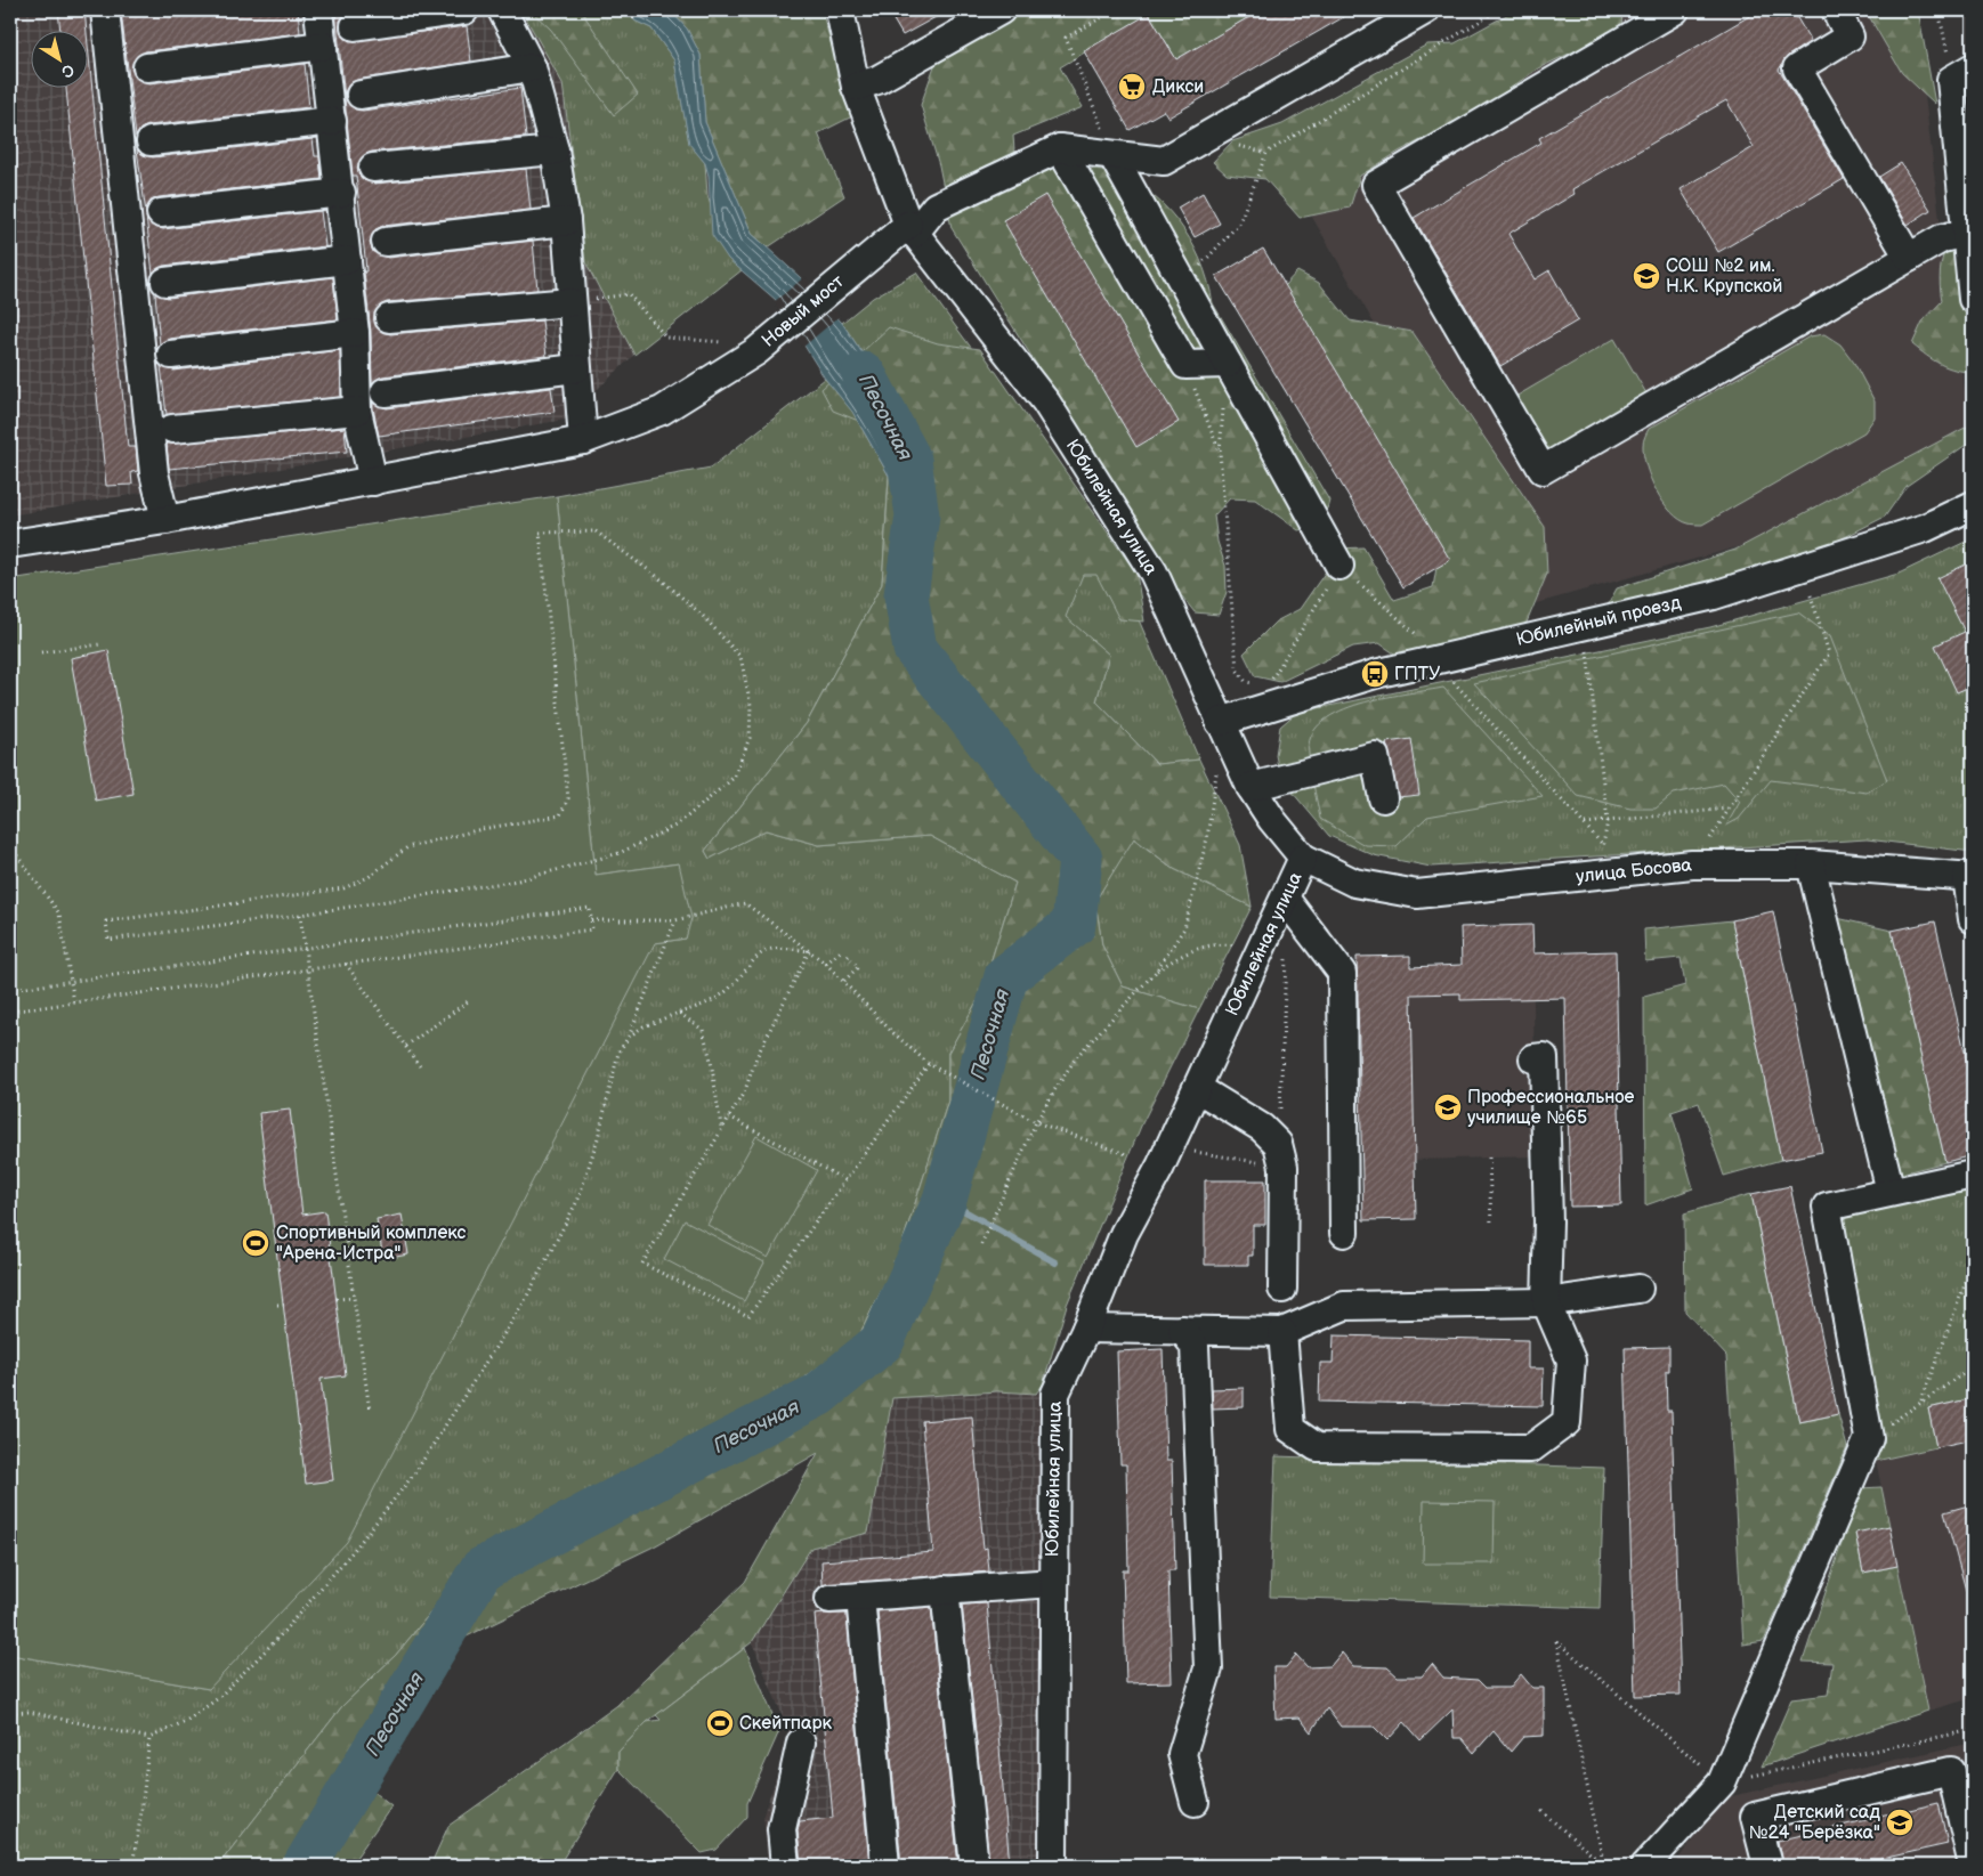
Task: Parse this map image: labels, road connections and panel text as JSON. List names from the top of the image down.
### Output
{
  "streets": {
    "street": [
      "Новый мост",
      "Юбилейная улица",
      "Юбилейный проезд",
      "улица Босова"
    ]
  },
  "crossings": [
    ["Новый мост", "Юбилейная улица"],
    ["Юбилейная улица", "Юбилейный проезд"],
    ["Юбилейная улица", "улица Босова"]
  ],
  "water": ["Песочная"],
  "places": {
    "supermarket": ["Дикси"],
    "school or university": ["СОШ №2 им. Н.К. Крупской", "Профессиональное училище №65", "Детский сад №24 \"Берёзка\""],
    "bus stop": ["ГПТУ"],
    "sports": ["Спортивный комплекс \"Арена-Истра\"", "Скейтпарк"]
  },
  "north": "bottom right"
}
